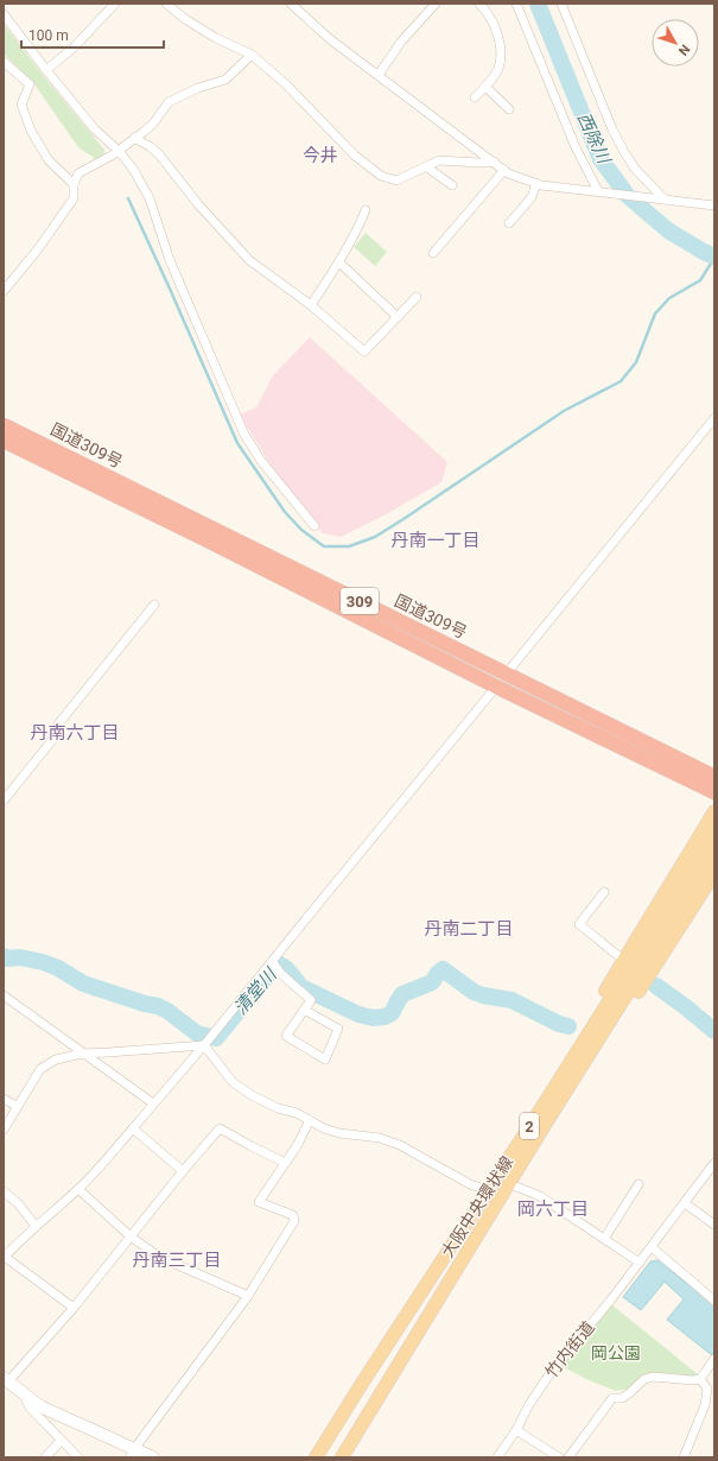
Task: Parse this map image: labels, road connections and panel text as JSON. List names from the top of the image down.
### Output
{
  "streets": {
    "highway": ["国道309号", "309"],
    "main road": ["2", "大阪中央環状線"],
    "street": ["竹内街道"]
  },
  "districts": [
    "今井",
    "丹南一丁目",
    "丹南六丁目",
    "丹南二丁目",
    "岡六丁目",
    "丹南三丁目"
  ],
  "water": ["西除川", "清堂川"],
  "parks": ["岡公園"],
  "scale_bar": "100 m",
  "north": "bottom right"
}
